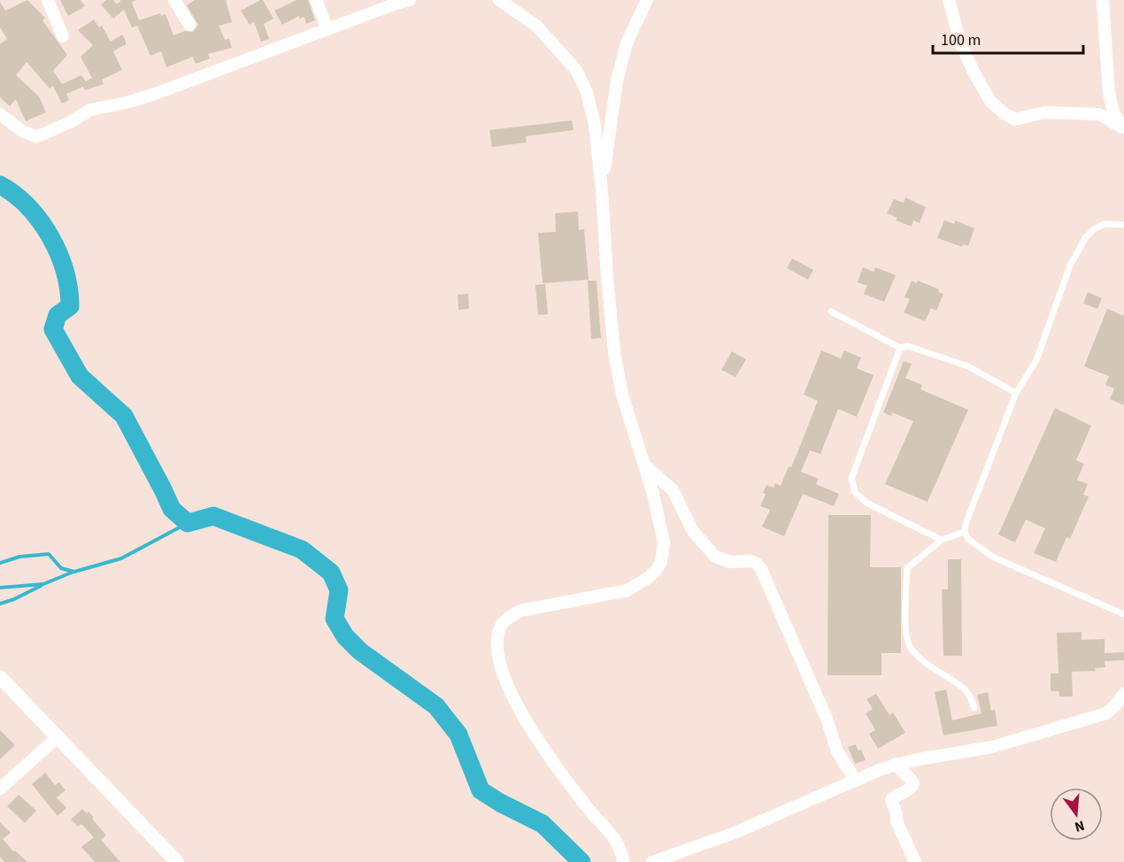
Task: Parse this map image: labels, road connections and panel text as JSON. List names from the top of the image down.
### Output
{
  "scale_bar": "100 m",
  "north": "bottom"
}
